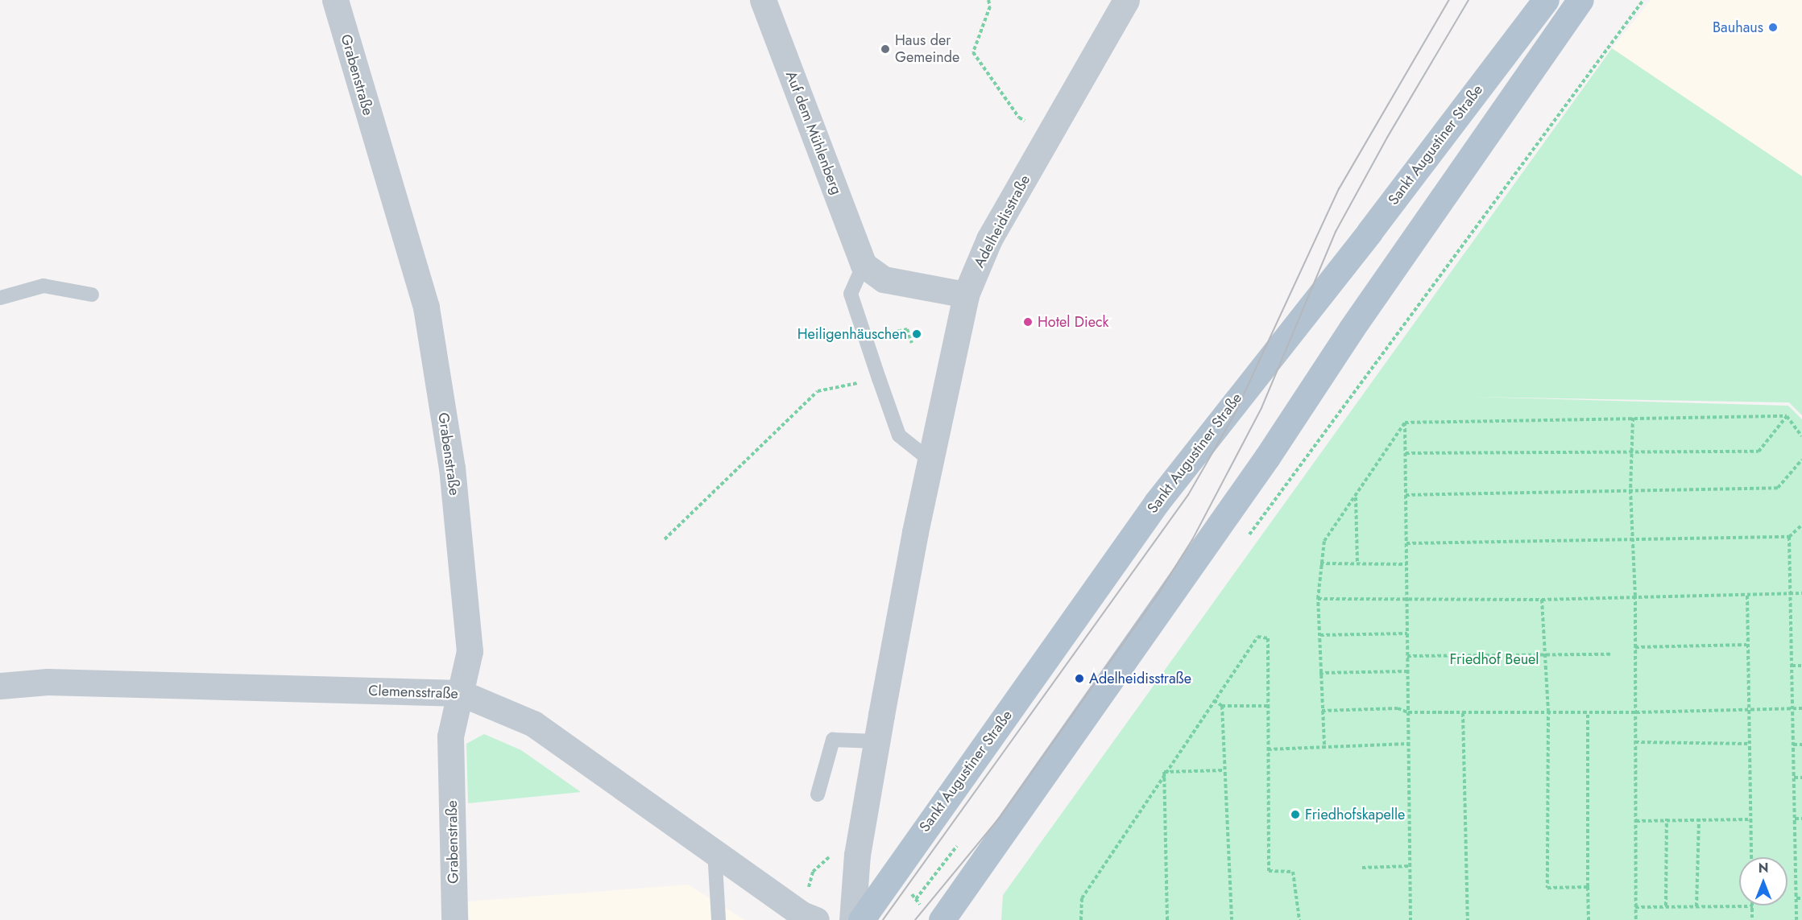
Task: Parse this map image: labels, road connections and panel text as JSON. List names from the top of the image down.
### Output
{
  "streets": {
    "main road": ["Sankt Augustiner Straße"],
    "street": [
      "Grabenstraße",
      "Auf dem Mühlenberg",
      "Adelheidisstraße",
      "Clemensstraße"
    ]
  },
  "crossings": [
    ["Grabenstraße", "Clemensstraße"]
  ],
  "parks": ["Friedhof Beuel"],
  "places": [
    "Bauhaus",
    "Haus der Gemeinde",
    "Hotel Dieck",
    "Heiligenhäuschen",
    "Adelheidisstraße",
    "Friedhofskapelle"
  ],
  "north": "top"
}
